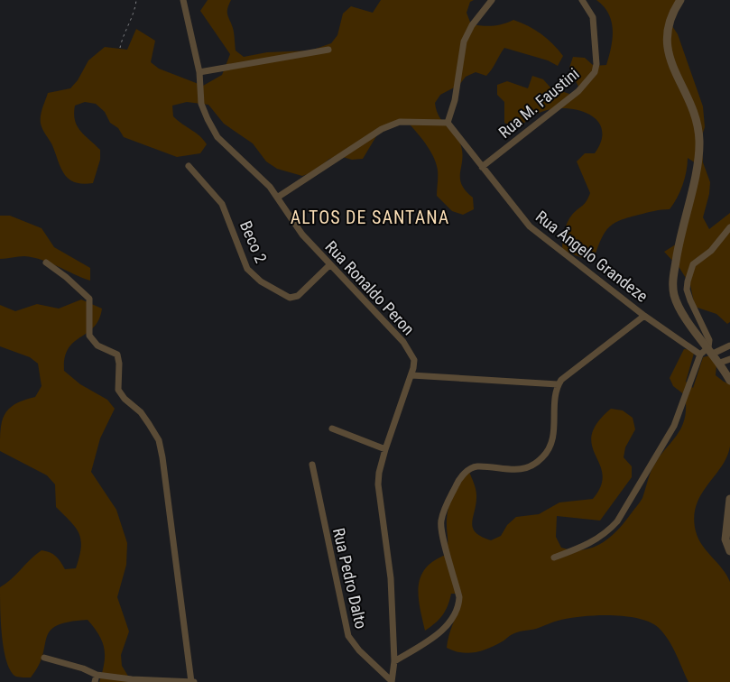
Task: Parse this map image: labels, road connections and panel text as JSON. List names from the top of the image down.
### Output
{
  "streets": {
    "street": [
      "Rua M. Faustini",
      "Beco 2",
      "Rua Ângelo Grandeze",
      "Rua Ronaldo Peron",
      "Rua Pedro Dalto"
    ]
  },
  "crossings": [
    ["Rua M. Faustini", "Rua Ângelo Grandeze"],
    ["Beco 2", "Rua Ronaldo Peron"],
    ["Rua Ronaldo Peron", "Rua Pedro Dalto"]
  ],
  "districts": ["ALTOS DE SANTANA"]
}
